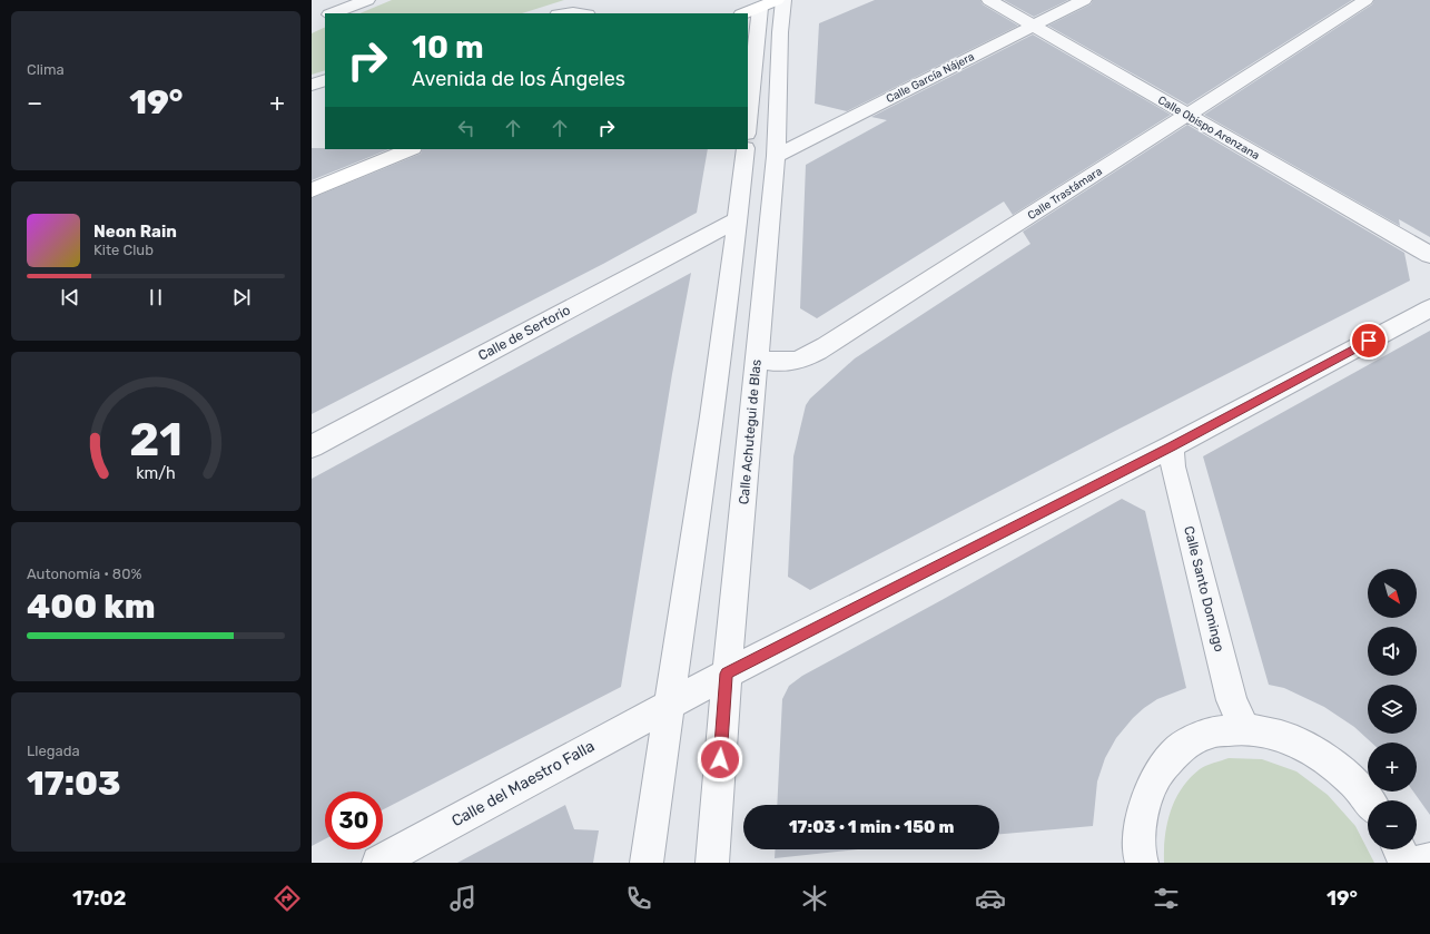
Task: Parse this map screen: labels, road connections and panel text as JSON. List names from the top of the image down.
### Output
{
  "streets": {
    "street": [
      "Calle García Nájera",
      "Calle Obispo Arenzana",
      "Calle Trastámara",
      "Calle de Sertorio",
      "Calle Achutegui de Blas",
      "Calle Santo Domingo",
      "Calle del Maestro Falla"
    ]
  },
  "crossings": [
    ["Calle García Nájera", "Calle Obispo Arenzana"],
    ["Calle García Nájera", "Calle Achutegui de Blas"],
    ["Calle Obispo Arenzana", "Calle Trastámara"],
    ["Calle Trastámara", "Calle Achutegui de Blas"],
    ["Calle Achutegui de Blas", "Calle del Maestro Falla"],
    ["Calle Santo Domingo", "Calle del Maestro Falla"]
  ],
  "north": "bottom right",
  "page": {
    "tile": [
      "Clima",
      ["Autonomía · 80%", "400 km"],
      ["Llegada", "17:03"]
    ],
    "turn": ["10 m", "Avenida de los Ángeles"],
    "heat": ["−", "19°", "+"],
    "song": ["Neon Rain", "Kite Club"],
    "map_buttons": ["+", "−"],
    "limit": "30",
    "trip": "17:03 · 1 min · 150 m",
    "tabs": ["17:02", "19°"],
    "gauge": ["21", "km/h"]
  }
}
